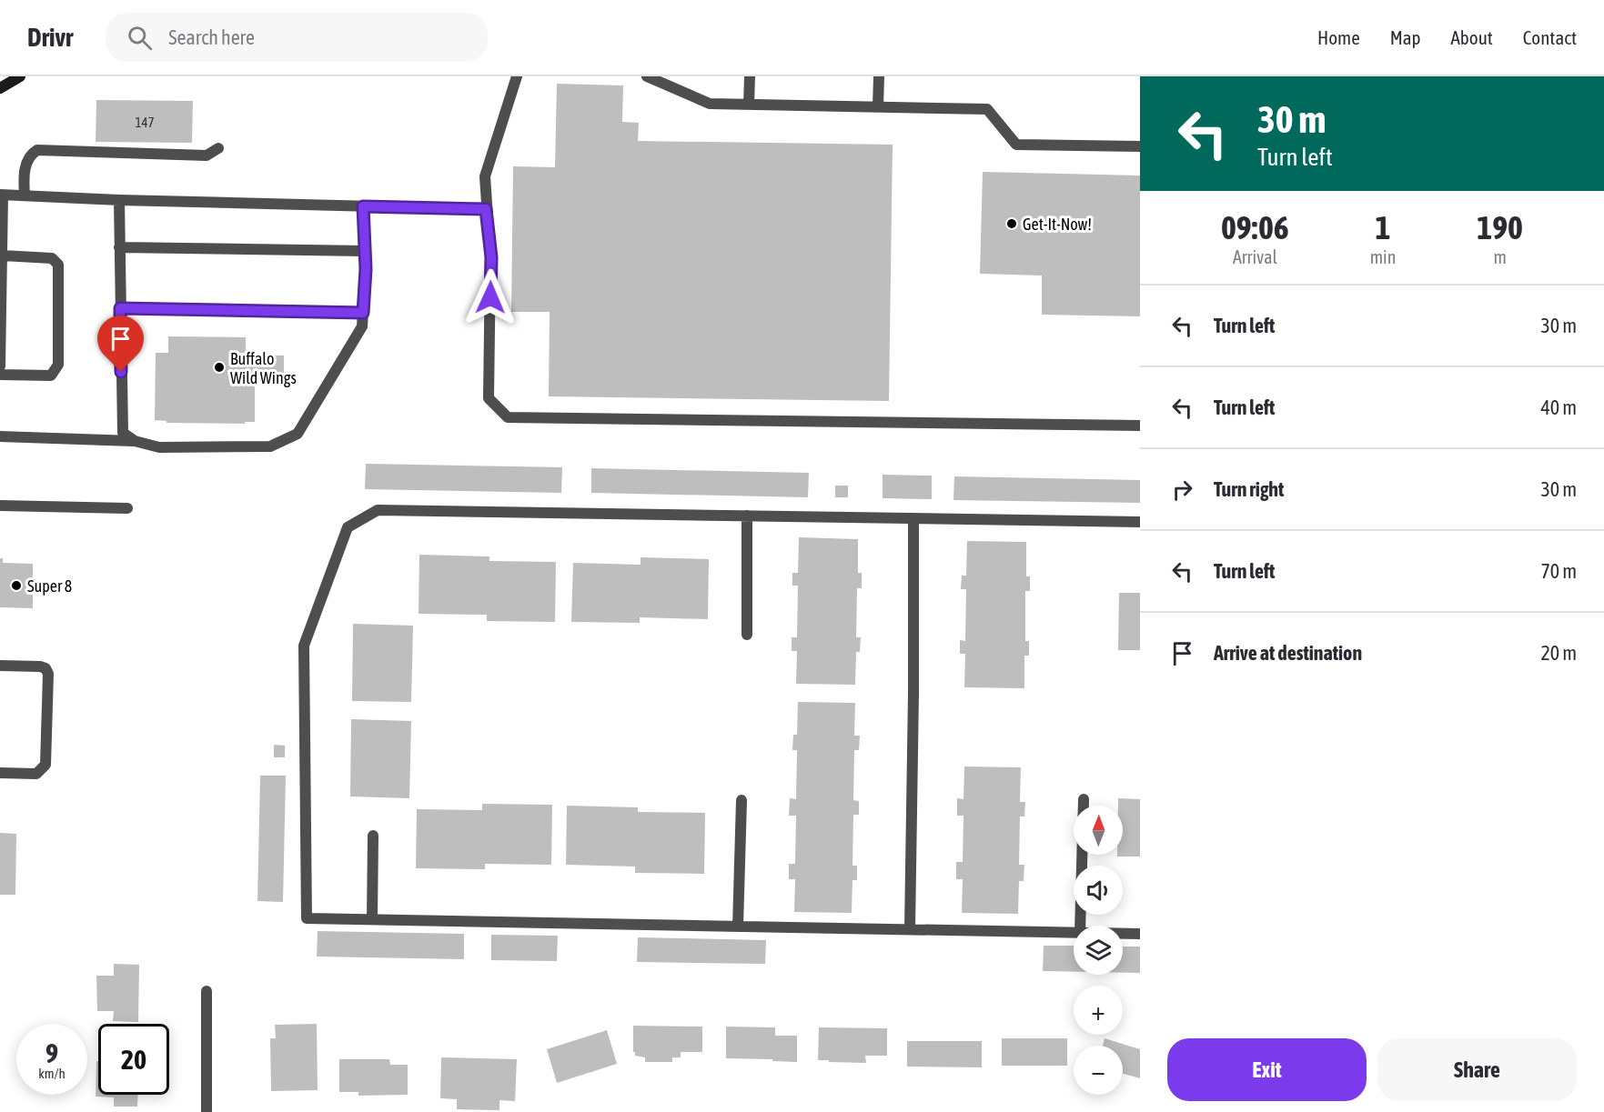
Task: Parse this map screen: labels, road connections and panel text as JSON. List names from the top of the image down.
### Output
{
  "places": ["Get-It-Now!", "Buffalo Wild Wings", "Super 8"],
  "house_numbers": ["147"],
  "north": "top",
  "page": {
    "header": "Drivr",
    "search": "Search here",
    "nav": [
      "Home",
      "Map",
      "About",
      "Contact"
    ],
    "turn": ["30 m", "Turn left"],
    "eta": [
      "09:06",
      "Arrival",
      "1",
      "min",
      "190",
      "m"
    ],
    "list": [
      {
        "name": "Turn left",
        "value": "30 m"
      },
      {
        "name": "Turn left",
        "value": "40 m"
      },
      {
        "name": "Turn right",
        "value": "30 m"
      },
      {
        "name": "Turn left",
        "value": "70 m"
      },
      {
        "name": "Arrive at destination",
        "value": "20 m"
      }
    ],
    "map_buttons": ["+", "−"],
    "speed": "9 km/h",
    "limit": "20",
    "buttons": ["Exit", "Share"]
  }
}
